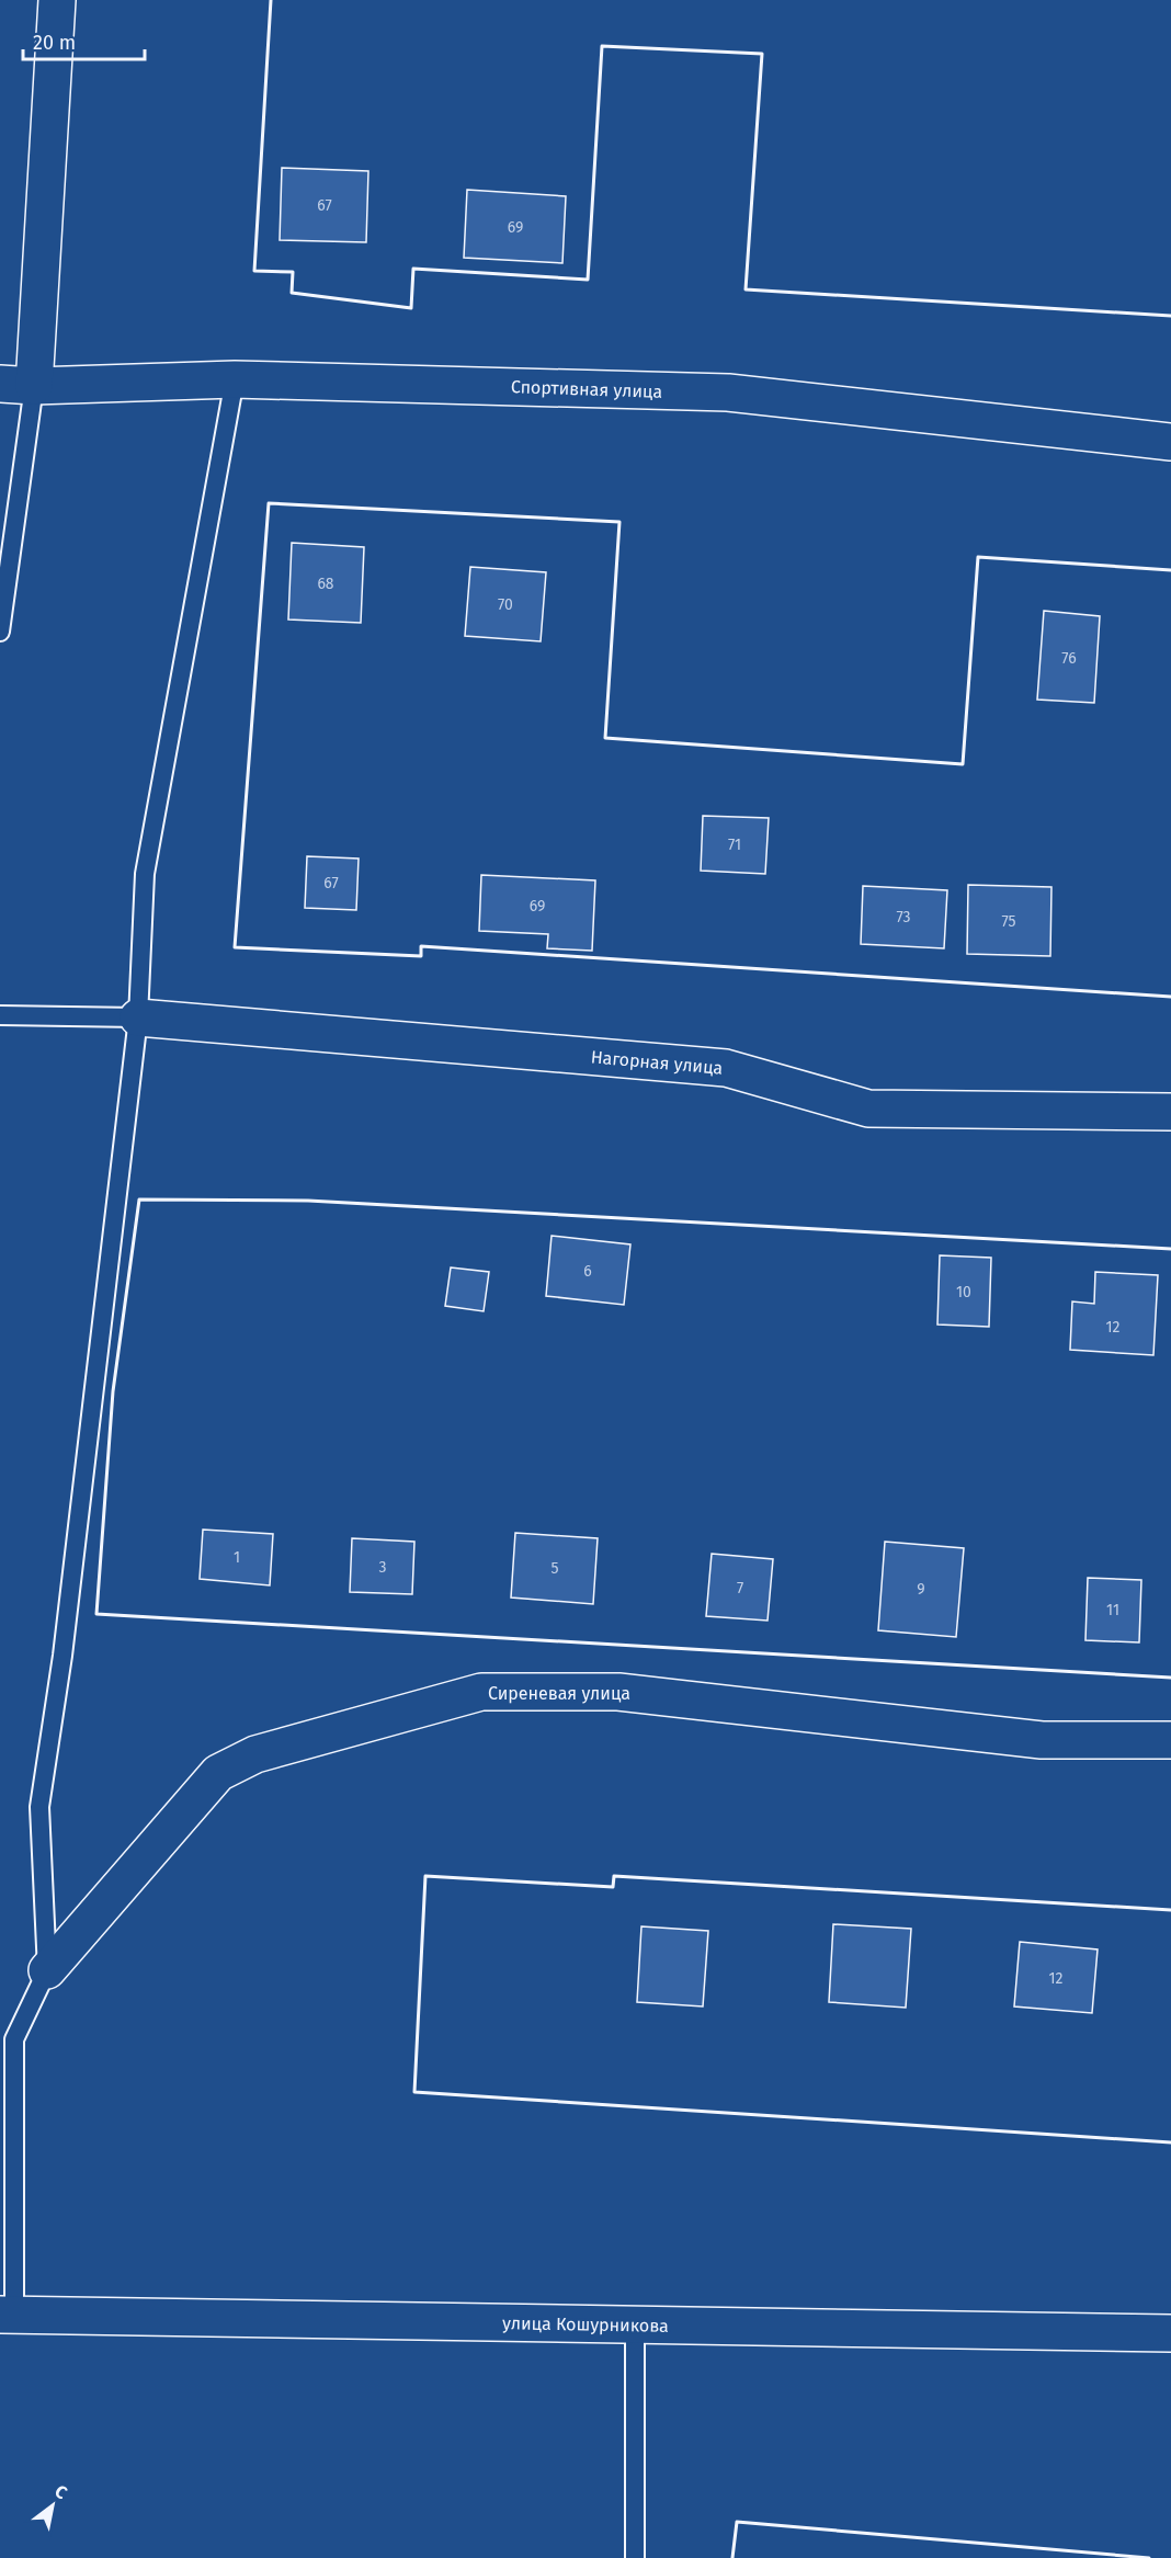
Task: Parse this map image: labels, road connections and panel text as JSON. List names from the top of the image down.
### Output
{
  "streets": {
    "street": [
      "Спортивная улица",
      "Нагорная улица",
      "Сиреневая улица",
      "улица Кошурникова"
    ]
  },
  "house_numbers": [
    "67",
    "69",
    "68",
    "70",
    "76",
    "71",
    "67",
    "69",
    "73",
    "75",
    "6",
    "10",
    "12",
    "1",
    "3",
    "5",
    "7",
    "9",
    "11",
    "12"
  ],
  "scale_bar": "20 m",
  "north": "top right"
}
